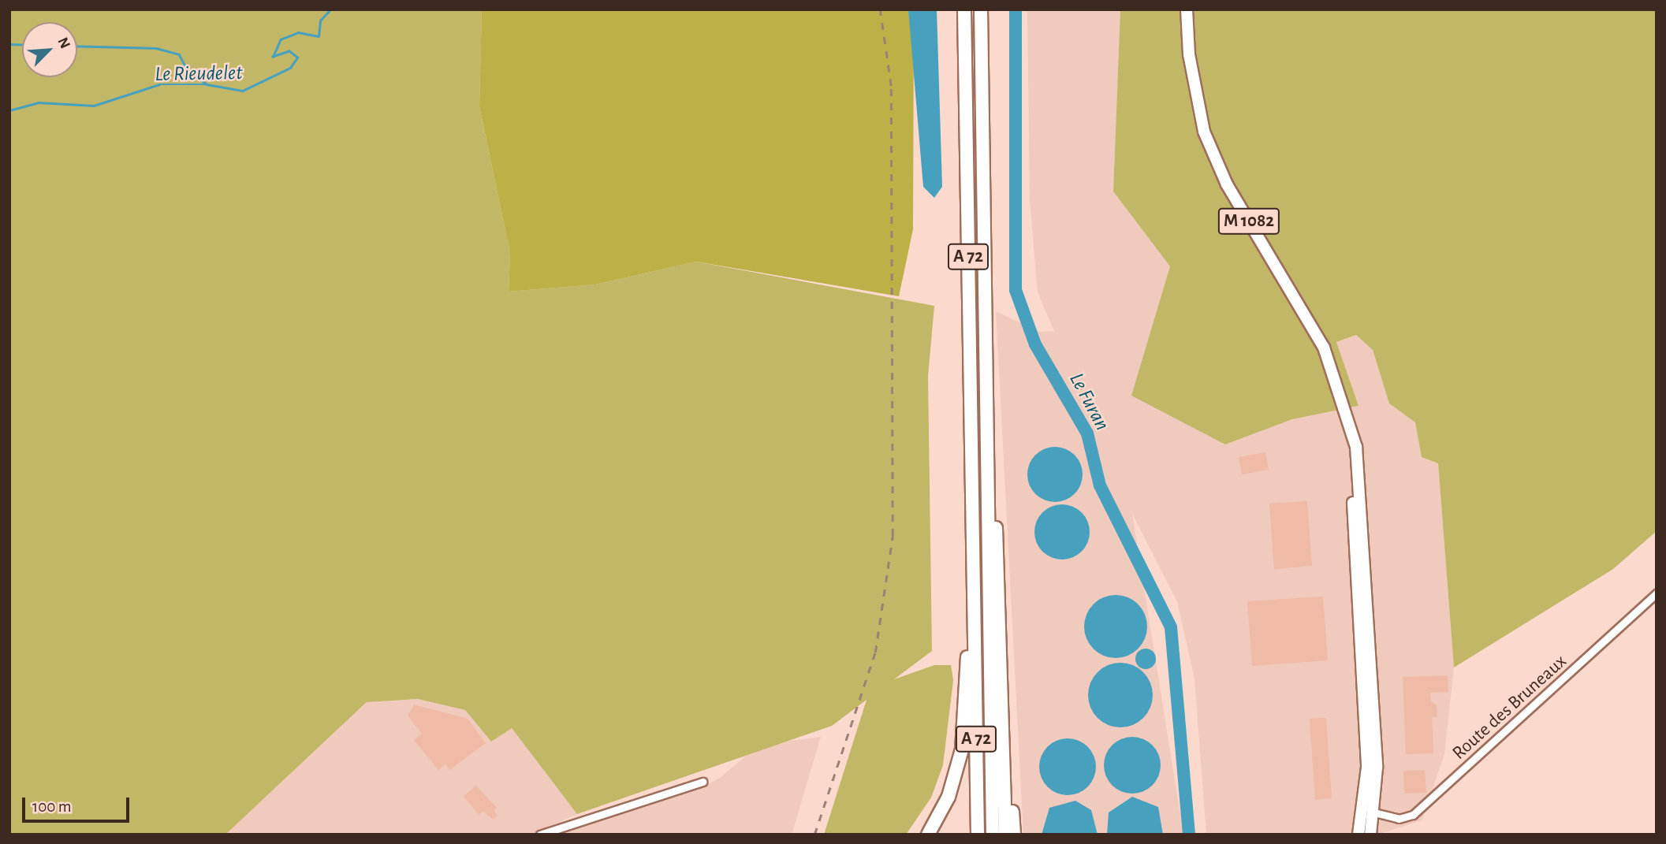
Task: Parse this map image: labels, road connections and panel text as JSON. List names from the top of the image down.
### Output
{
  "streets": {
    "highway": ["A 72"],
    "main road": ["M 1082"],
    "street": ["Route des Bruneaux"]
  },
  "crossings": [
    ["M 1082", "Route des Bruneaux"]
  ],
  "water": ["Le Rieudelet", "Le Furan"],
  "scale_bar": "100 m",
  "north": "top right"
}
